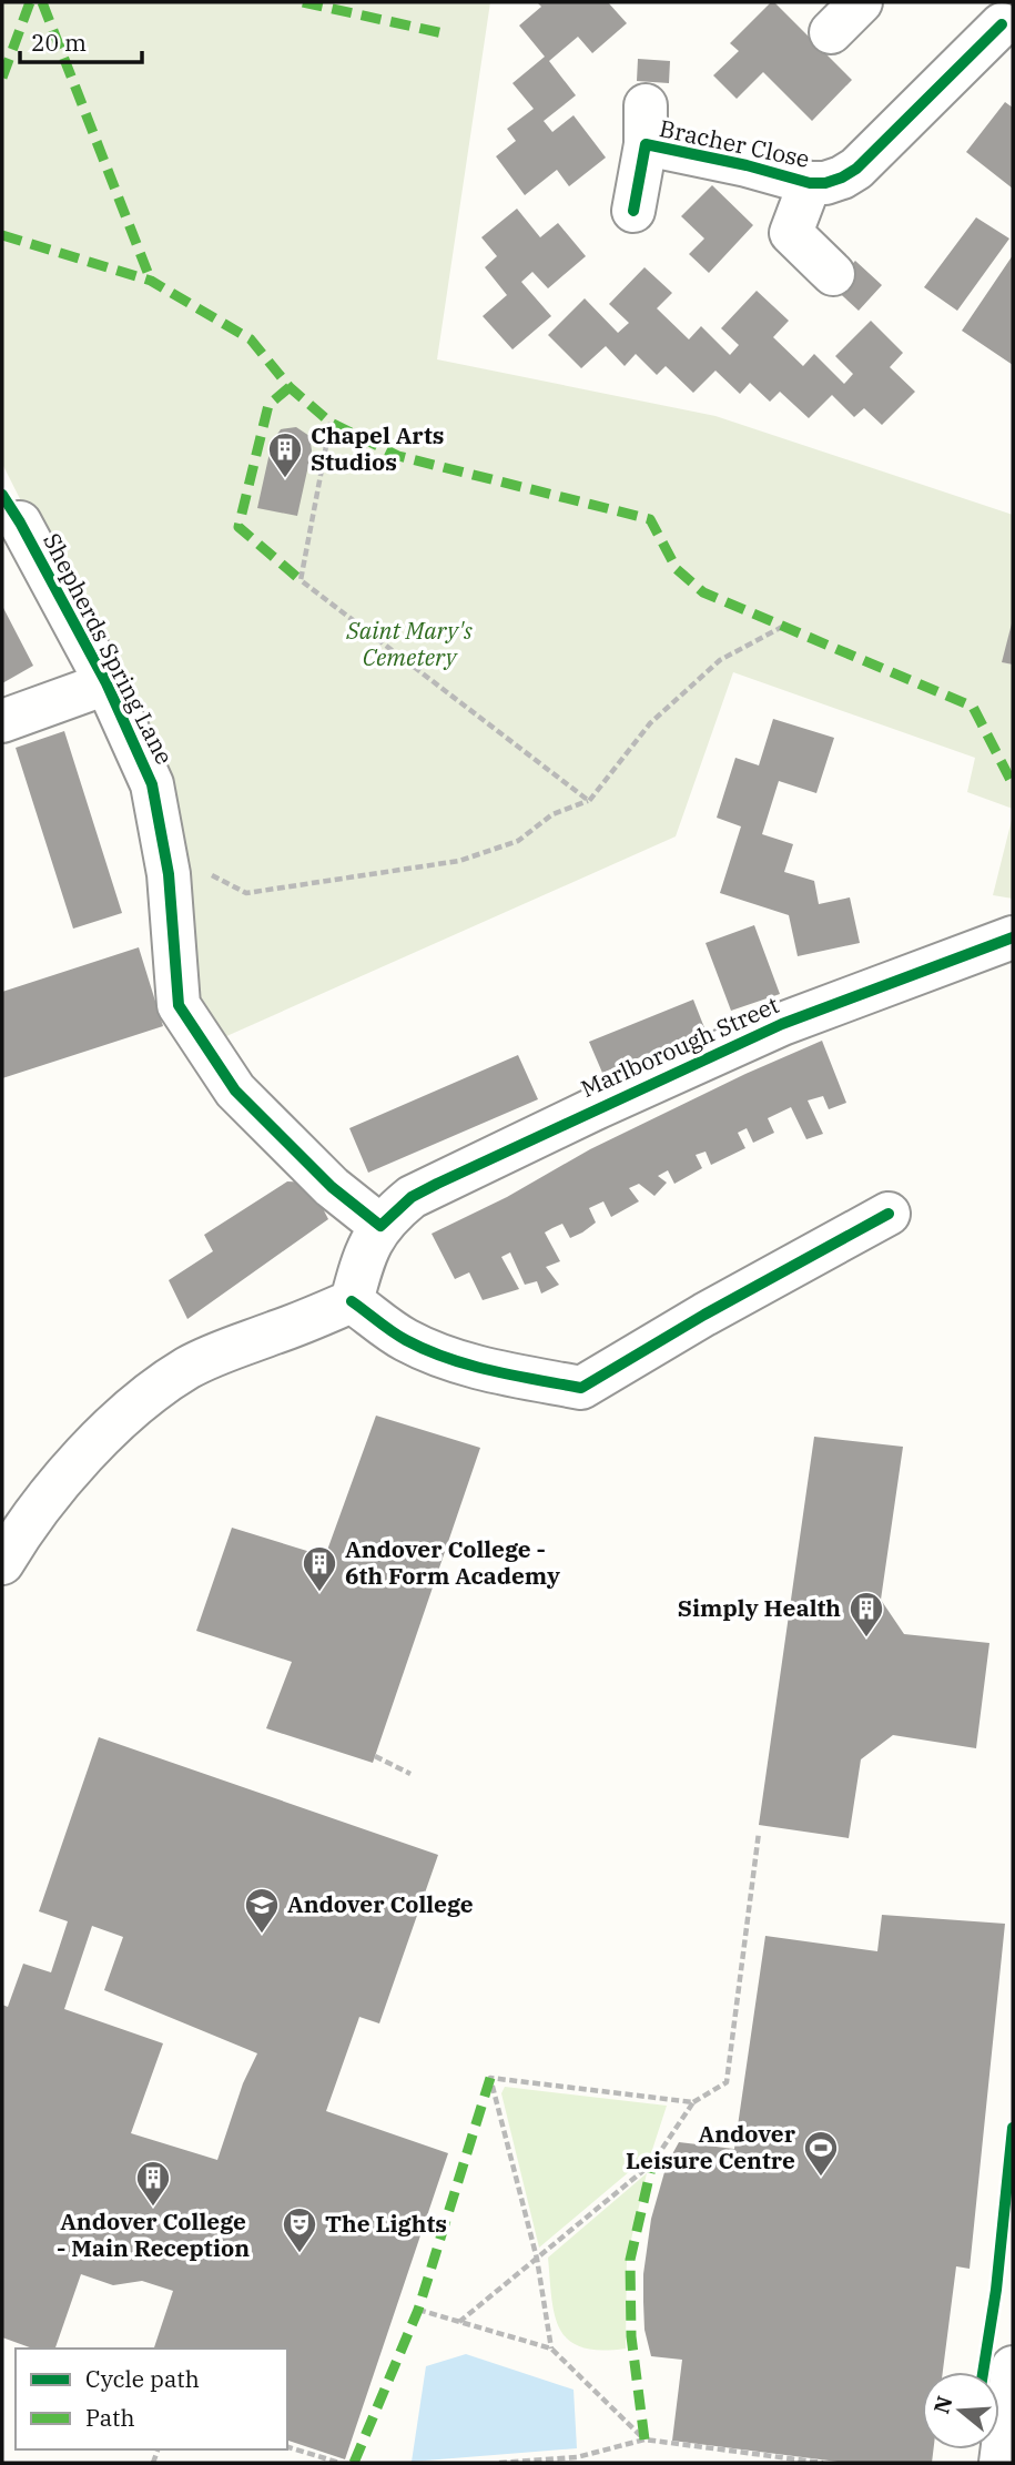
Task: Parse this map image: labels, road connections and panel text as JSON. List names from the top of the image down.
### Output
{
  "streets": {
    "street": ["Bracher Close", "Shepherds Spring Lane", "Marlborough Street"]
  },
  "crossings": [
    ["Shepherds Spring Lane", "Marlborough Street"]
  ],
  "parks": ["Saint Mary's Cemetery"],
  "places": {
    "building": [
      "Chapel Arts Studios",
      "Andover College - 6th Form Academy",
      "Simply Health",
      "Andover College - Main Reception"
    ],
    "school or university": ["Andover College"],
    "sports": ["Andover Leisure Centre"],
    "theatre": ["The Lights"]
  },
  "legend": ["Cycle path", "Path"],
  "scale_bar": "20 m",
  "north": "left"
}
